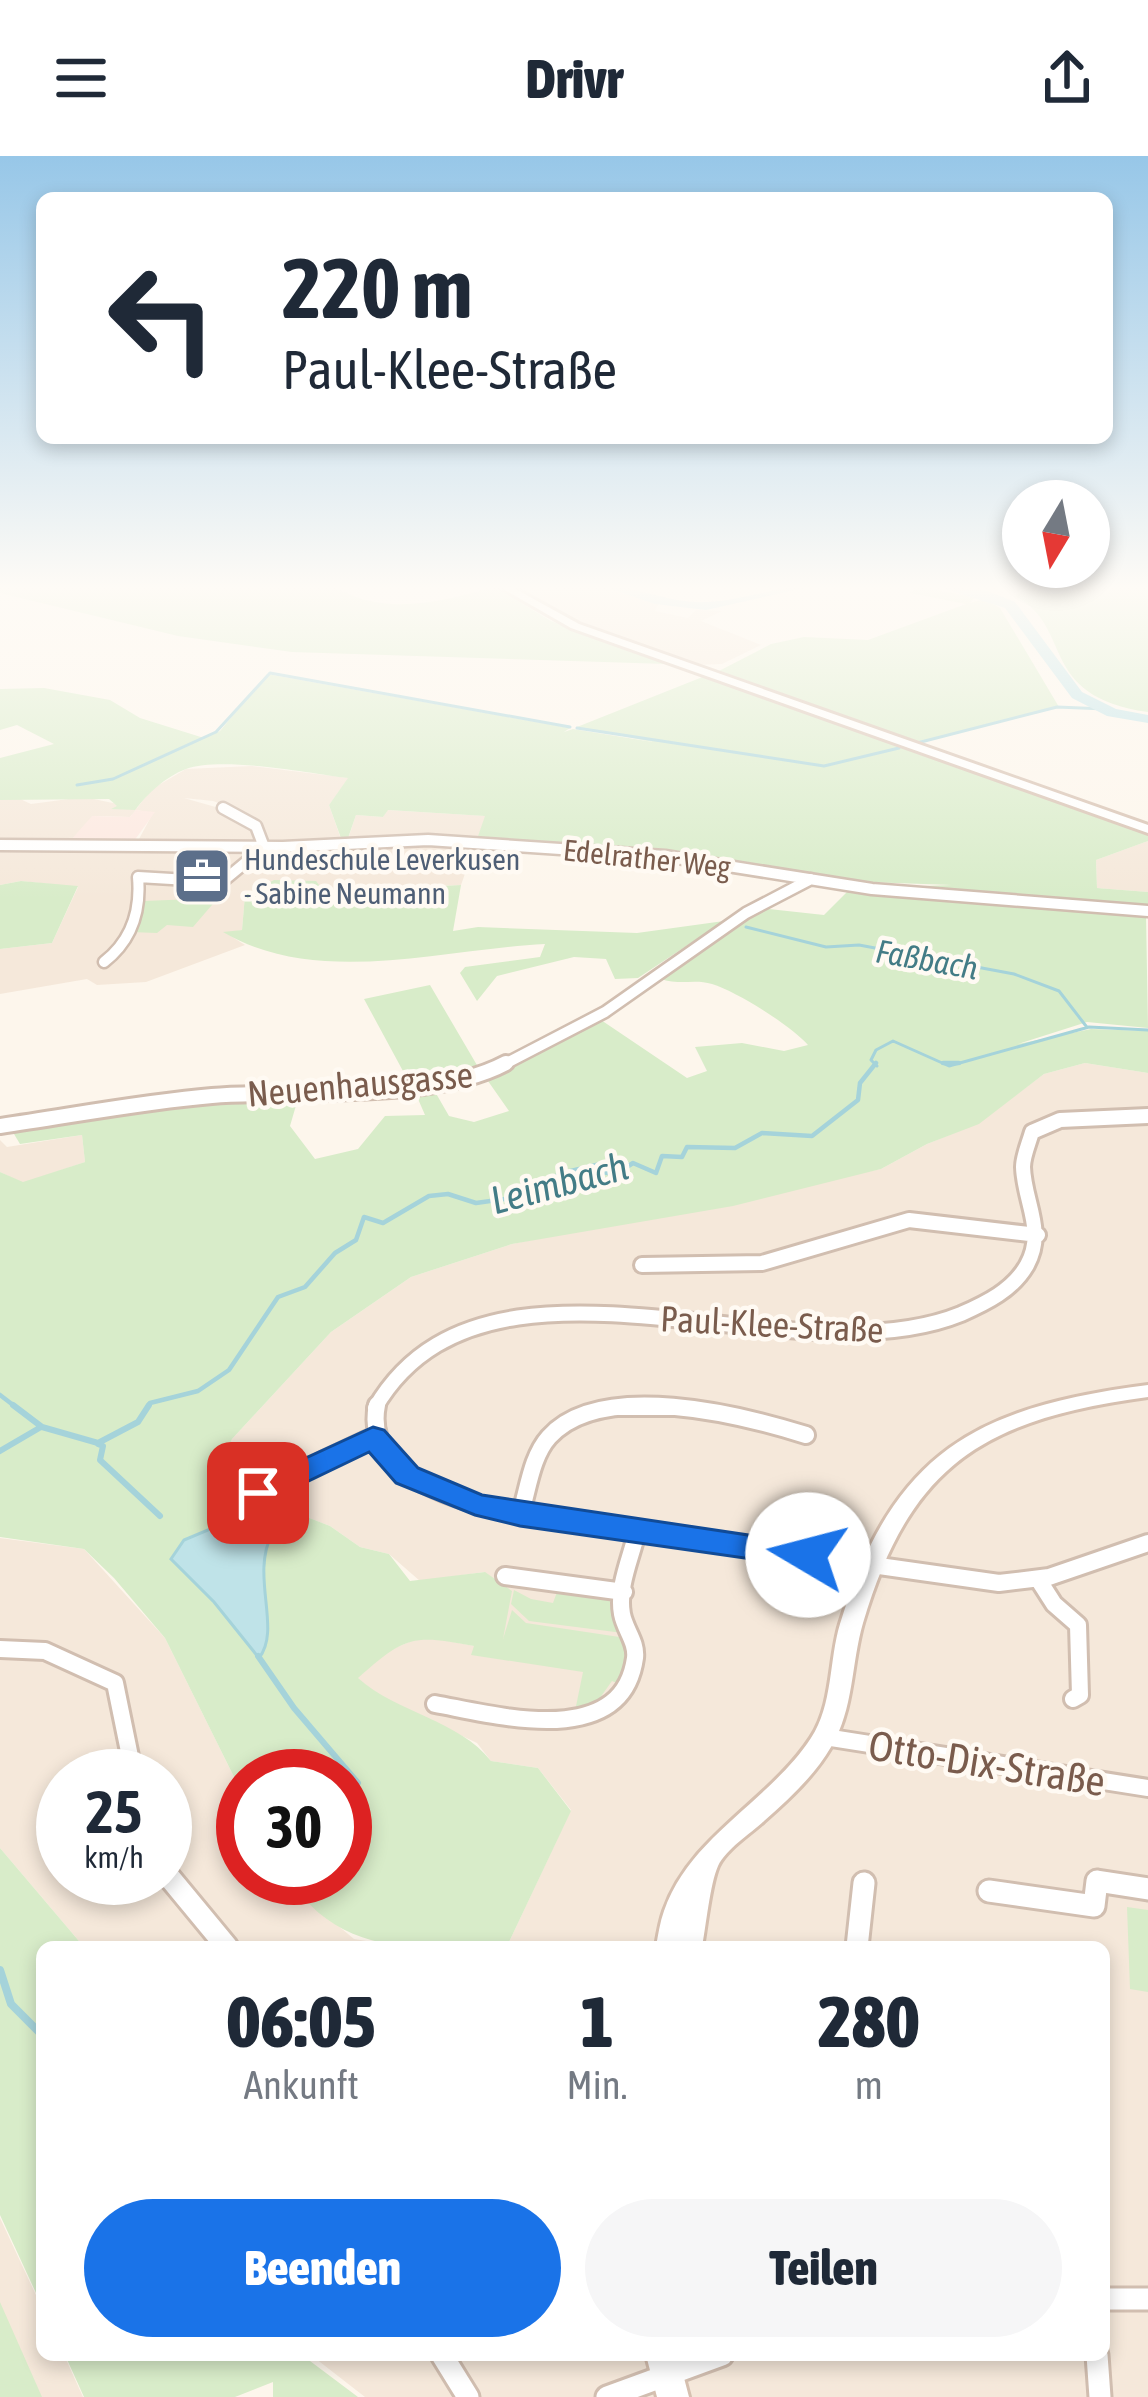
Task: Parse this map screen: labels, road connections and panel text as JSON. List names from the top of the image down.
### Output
{
  "streets": {
    "street": [
      "Edelrather Weg",
      "Neuenhausgasse",
      "Paul-Klee-Straße",
      "Otto-Dix-Straße"
    ]
  },
  "crossings": [
    ["Edelrather Weg", "Neuenhausgasse"]
  ],
  "water": ["Faßbach", "Leimbach"],
  "places": {
    "office": ["Hundeschule Leverkusen - Sabine Neumann"]
  },
  "north": "bottom",
  "page": {
    "header": "Drivr",
    "turn": ["220 m", "Paul-Klee-Straße"],
    "speed": "25 km/h",
    "limit": "30",
    "eta": [
      "06:05",
      "Ankunft",
      "1",
      "Min.",
      "280",
      "m"
    ],
    "buttons": ["Beenden", "Teilen"]
  }
}
